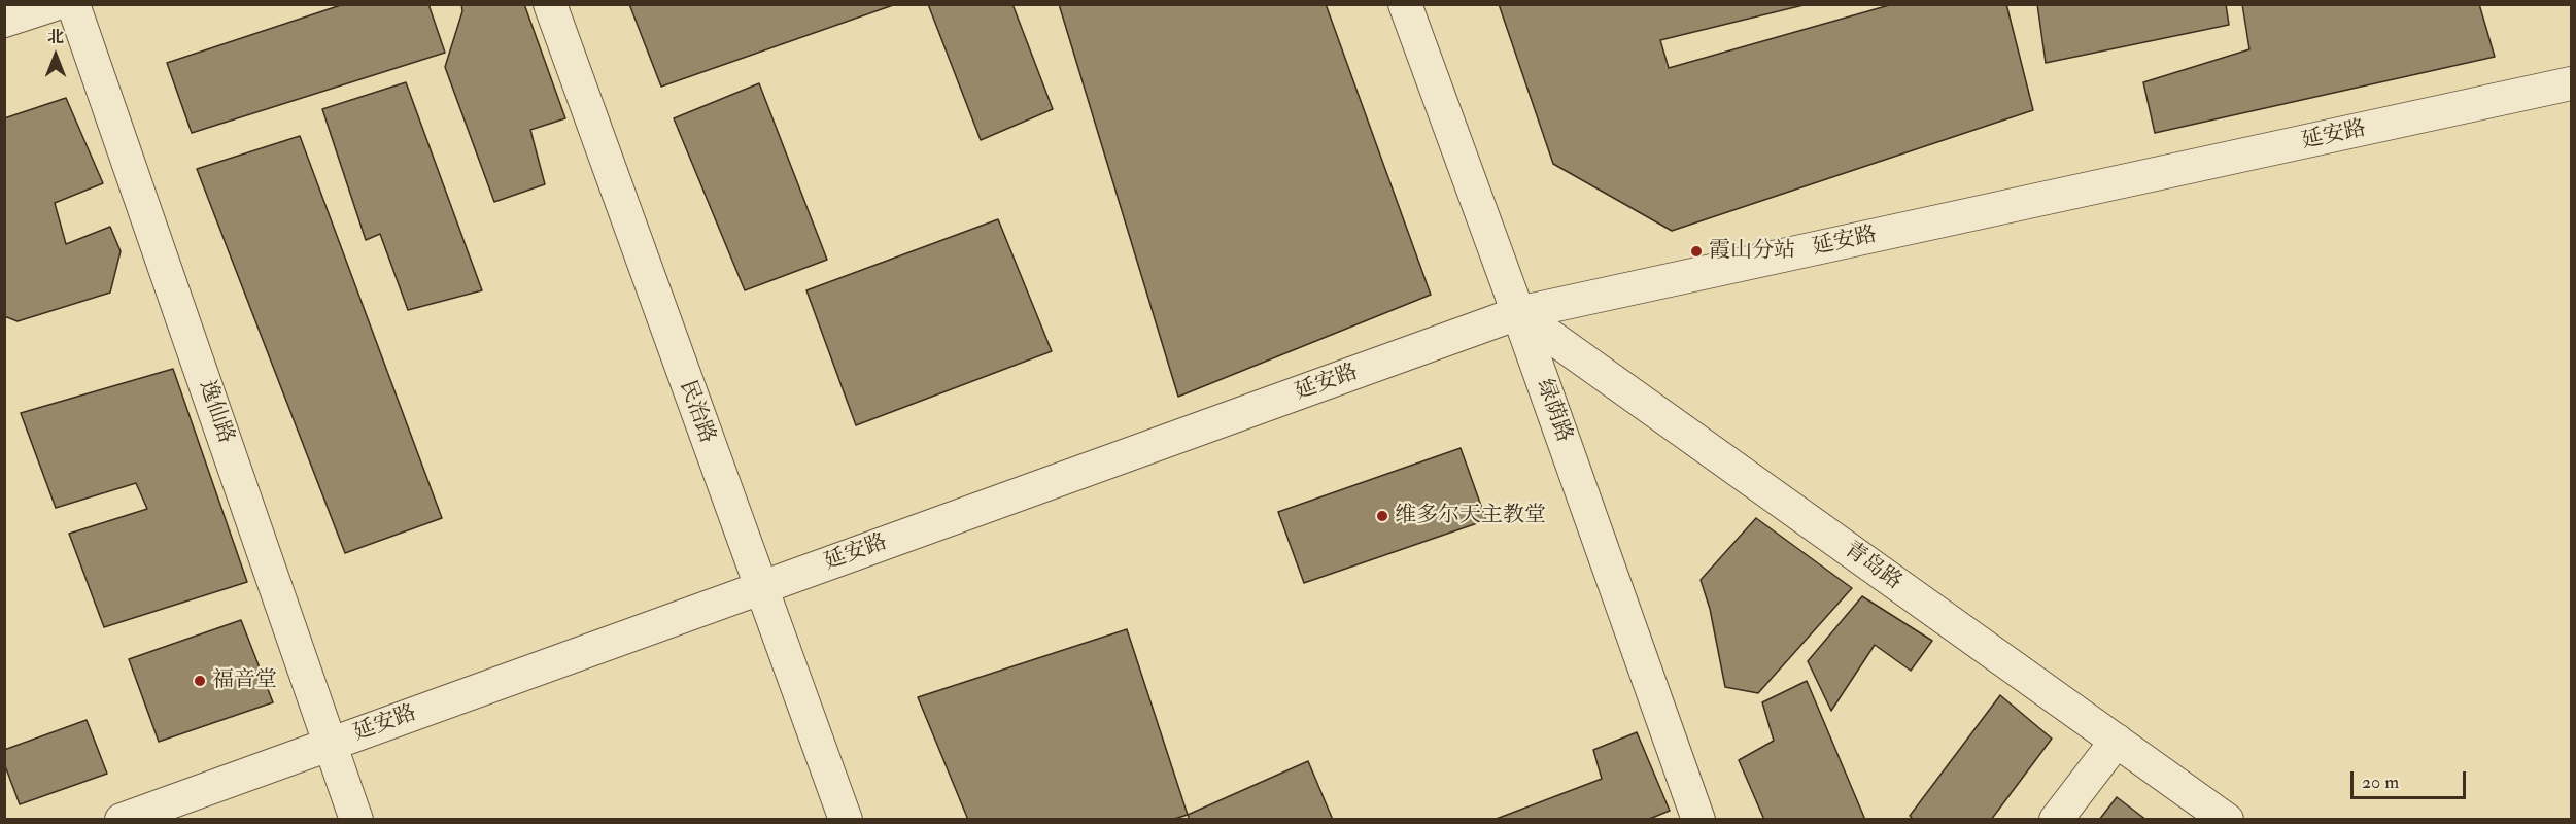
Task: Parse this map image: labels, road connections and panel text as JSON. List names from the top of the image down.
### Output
{
  "streets": {
    "street": [
      "延安路",
      "绿荫路",
      "逸仙路",
      "民治路",
      "青岛路"
    ]
  },
  "crossings": [
    ["延安路", "绿荫路"],
    ["延安路", "逸仙路"],
    ["延安路", "民治路"],
    ["延安路", "青岛路"],
    ["绿荫路", "青岛路"]
  ],
  "places": ["霞山分站", "维多尔天主教堂", "福音堂"],
  "scale_bar": "20 m",
  "north": "top"
}
